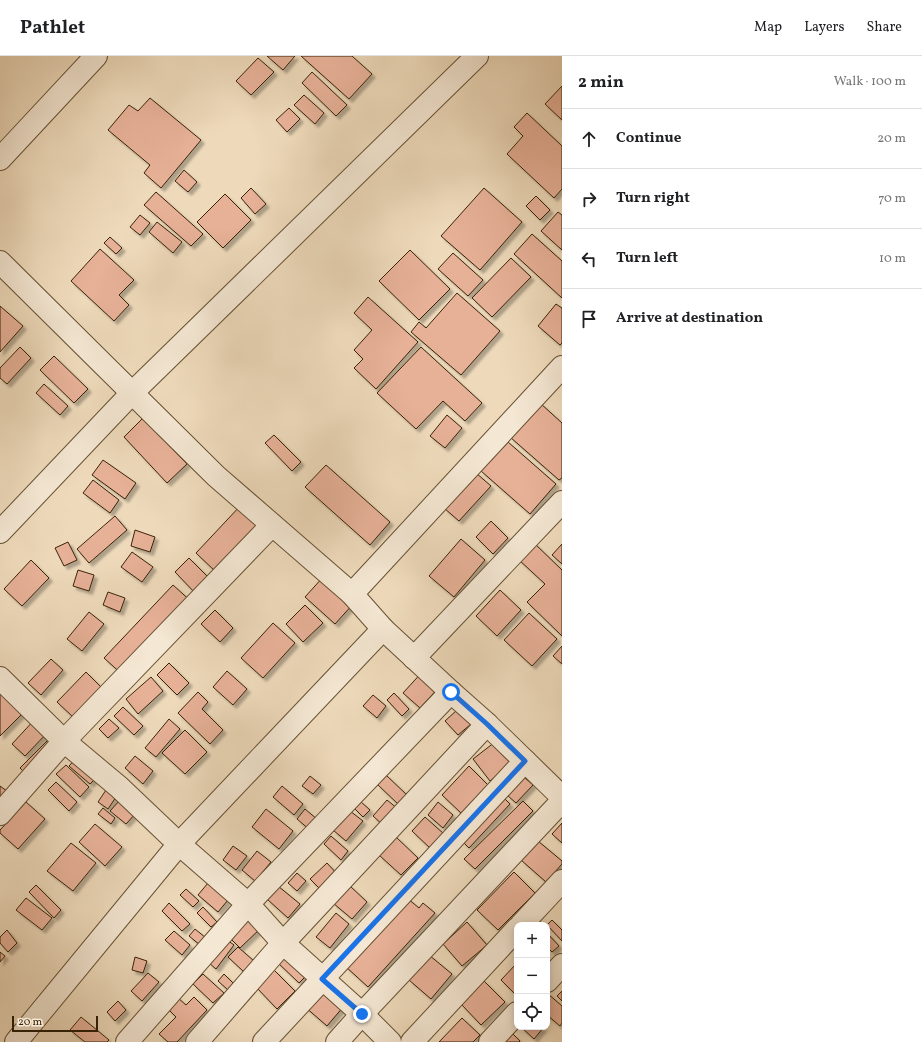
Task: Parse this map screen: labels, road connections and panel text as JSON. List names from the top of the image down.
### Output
{
  "scale_bar": "20 m",
  "page": {
    "header": "Pathlet",
    "nav": ["Map", "Layers", "Share"],
    "heading": ["2 min", "Walk · 100 m"],
    "list": [
      ["Continue", "20 m"],
      ["Turn right", "70 m"],
      ["Turn left", "10 m"],
      "Arrive at destination"
    ],
    "map_buttons": ["+", "−"],
    "scale": "20 m"
  }
}
